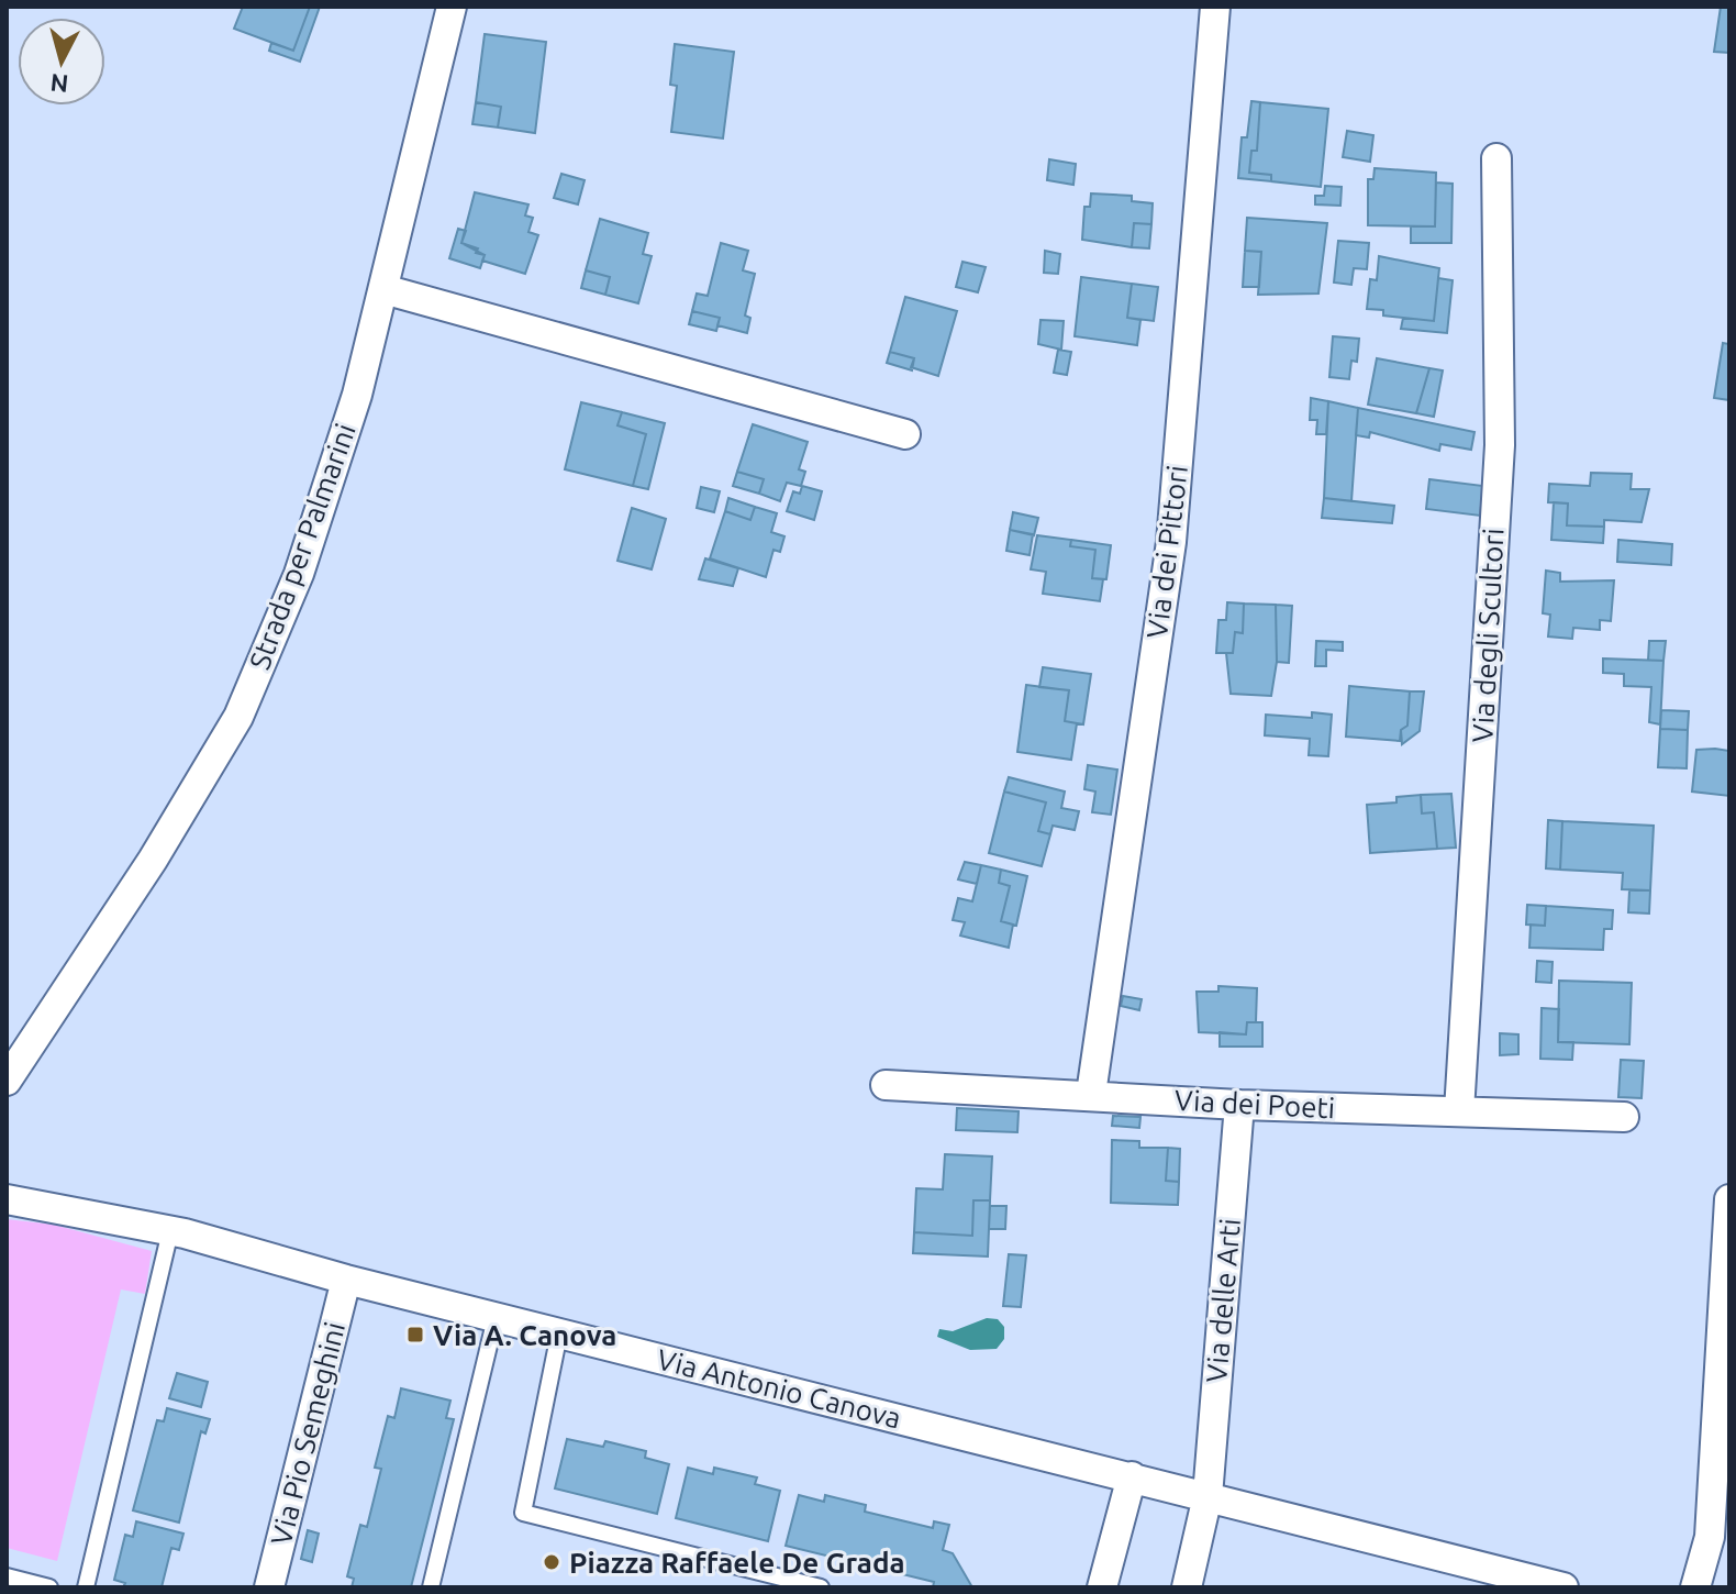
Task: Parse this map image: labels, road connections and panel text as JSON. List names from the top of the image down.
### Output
{
  "streets": {
    "street": [
      "Strada per Palmarini",
      "Via dei Pittori",
      "Via degli Scultori",
      "Via dei Poeti",
      "Via delle Arti",
      "Via Antonio Canova",
      "Via Pio Semeghini"
    ]
  },
  "crossings": [
    ["Via dei Pittori", "Via dei Poeti"],
    ["Via degli Scultori", "Via dei Poeti"],
    ["Via dei Poeti", "Via delle Arti"],
    ["Via delle Arti", "Via Antonio Canova"],
    ["Via Antonio Canova", "Via Pio Semeghini"]
  ],
  "places": {
    "transit": ["Via A. Canova"],
    "other": ["Piazza Raffaele De Grada"]
  },
  "north": "bottom"
}
